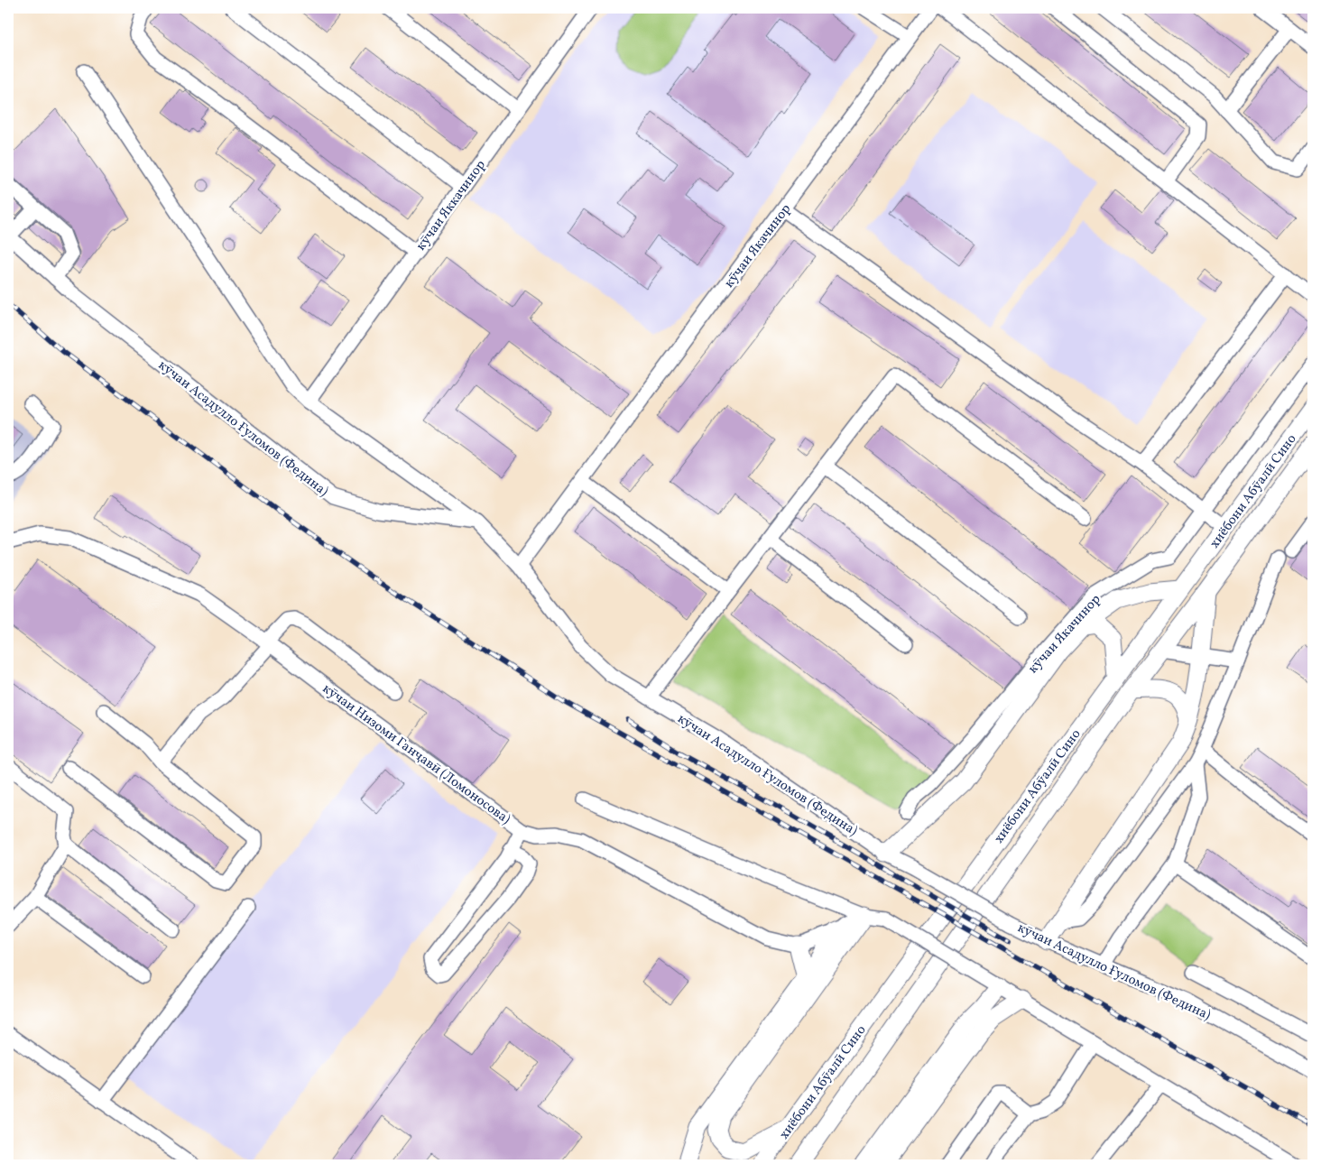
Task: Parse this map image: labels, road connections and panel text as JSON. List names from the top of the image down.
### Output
{
  "streets": {
    "main road": ["хиёбони Абӯалӣ Сино"],
    "street": [
      "кӯчаи Яккачинор",
      "кӯчаи Якачинор",
      "кӯчаи Асадулло Ғуломов (Федина)",
      "кӯчаи Низоми Ганҷавӣ (Ломоносова)"
    ]
  },
  "crossings": [
    ["кӯчаи Якачинор", "кӯчаи Асадулло Ғуломов (Федина)"]
  ]
}
